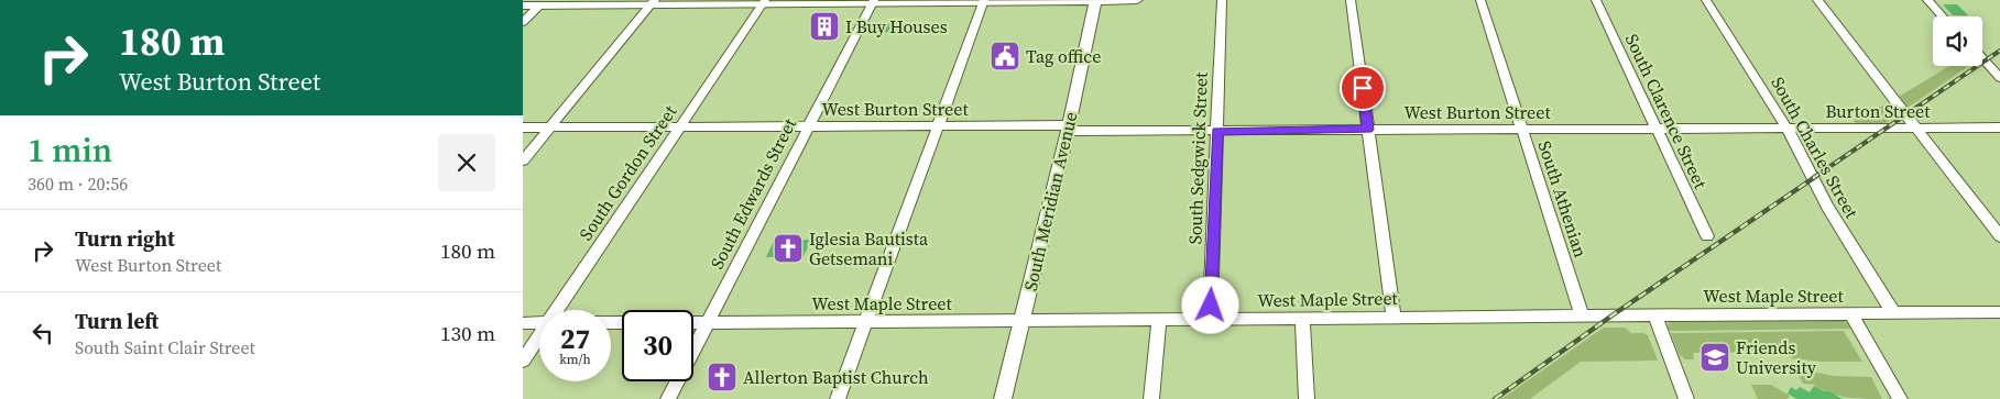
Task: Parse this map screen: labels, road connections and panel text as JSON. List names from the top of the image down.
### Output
{
  "streets": {
    "main road": ["South Meridian Avenue"],
    "street": [
      "West Burton Street",
      "South Clarence Street",
      "Burton Street",
      "South Charles Street",
      "South Sedgwick Street",
      "South Gordon Street",
      "South Edwards Street",
      "South Athenian",
      "West Maple Street"
    ]
  },
  "crossings": [
    ["West Burton Street", "South Clarence Street"],
    ["West Burton Street", "Burton Street"],
    ["West Burton Street", "South Sedgwick Street"],
    ["West Burton Street", "South Gordon Street"],
    ["West Burton Street", "South Edwards Street"],
    ["West Burton Street", "South Athenian"],
    ["West Burton Street", "South Meridian Avenue"],
    ["South Clarence Street", "Burton Street"],
    ["Burton Street", "South Charles Street"],
    ["South Charles Street", "West Maple Street"],
    ["South Sedgwick Street", "West Maple Street"],
    ["South Edwards Street", "West Maple Street"],
    ["South Athenian", "West Maple Street"],
    ["South Meridian Avenue", "West Maple Street"]
  ],
  "places": {
    "building": ["I Buy Houses"],
    "public building": ["Tag office"],
    "church": ["Iglesia Bautista Getsemani", "Allerton Baptist Church"],
    "school or university": ["Friends University"]
  },
  "page": {
    "turn": ["180 m", "West Burton Street"],
    "heading": ["1 min", "360 m · 20:56"],
    "list": [
      {
        "name": "Turn right",
        "note": "West Burton Street",
        "value": "180 m"
      },
      {
        "name": "Turn left",
        "note": "South Saint Clair Street",
        "value": "130 m"
      }
    ],
    "speed": "27 km/h",
    "limit": "30"
  }
}
